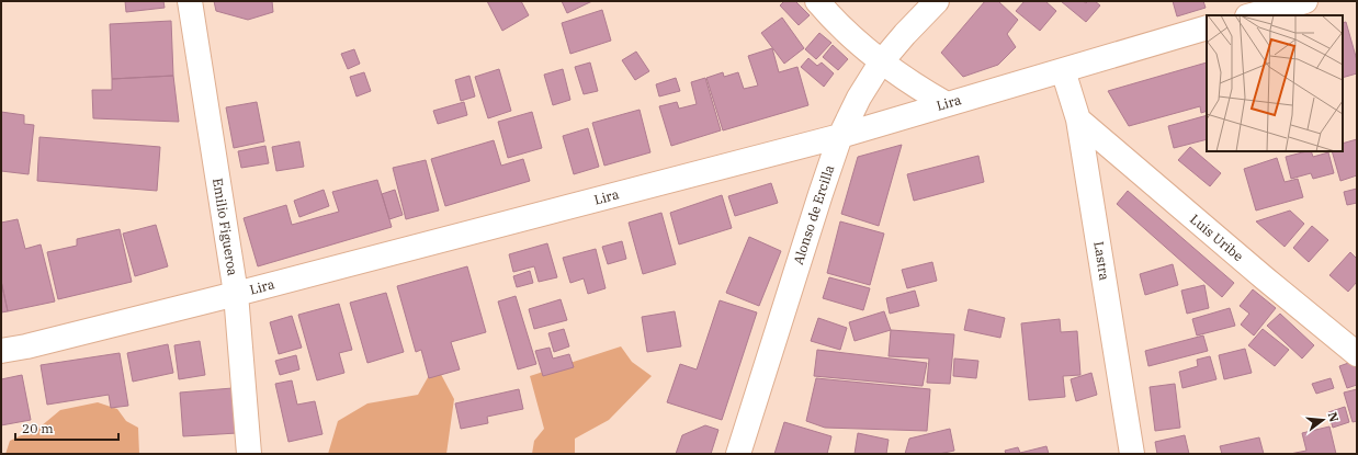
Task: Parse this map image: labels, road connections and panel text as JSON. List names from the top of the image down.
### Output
{
  "streets": {
    "street": [
      "Lira",
      "Alonso de Ercilla",
      "Emilio Figueroa",
      "Luis Uribe",
      "Lastra"
    ]
  },
  "crossings": [
    ["Lira", "Alonso de Ercilla"],
    ["Lira", "Emilio Figueroa"],
    ["Lira", "Lastra"],
    ["Luis Uribe", "Lastra"]
  ],
  "scale_bar": "20 m",
  "north": "right"
}
